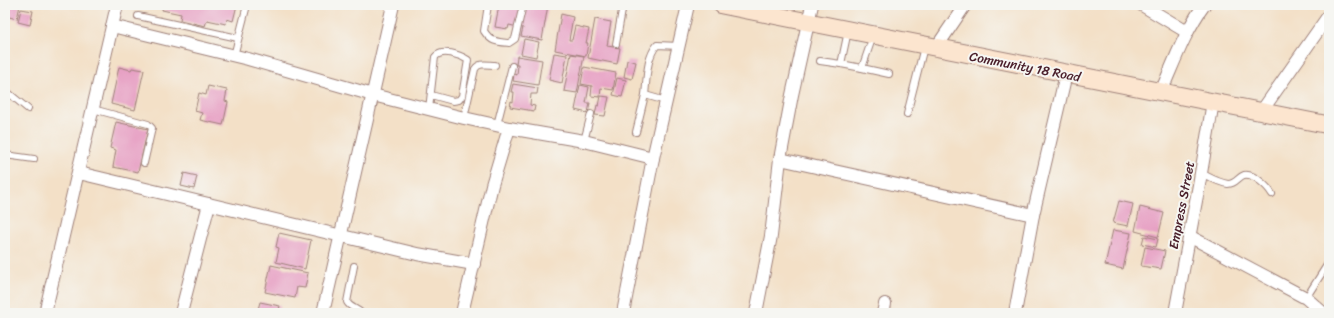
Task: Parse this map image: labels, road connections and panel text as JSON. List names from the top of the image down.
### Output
{
  "streets": {
    "main road": ["Community 18 Road"],
    "street": ["Empress Street"]
  },
  "crossings": [
    ["Community 18 Road", "Empress Street"]
  ]
}
